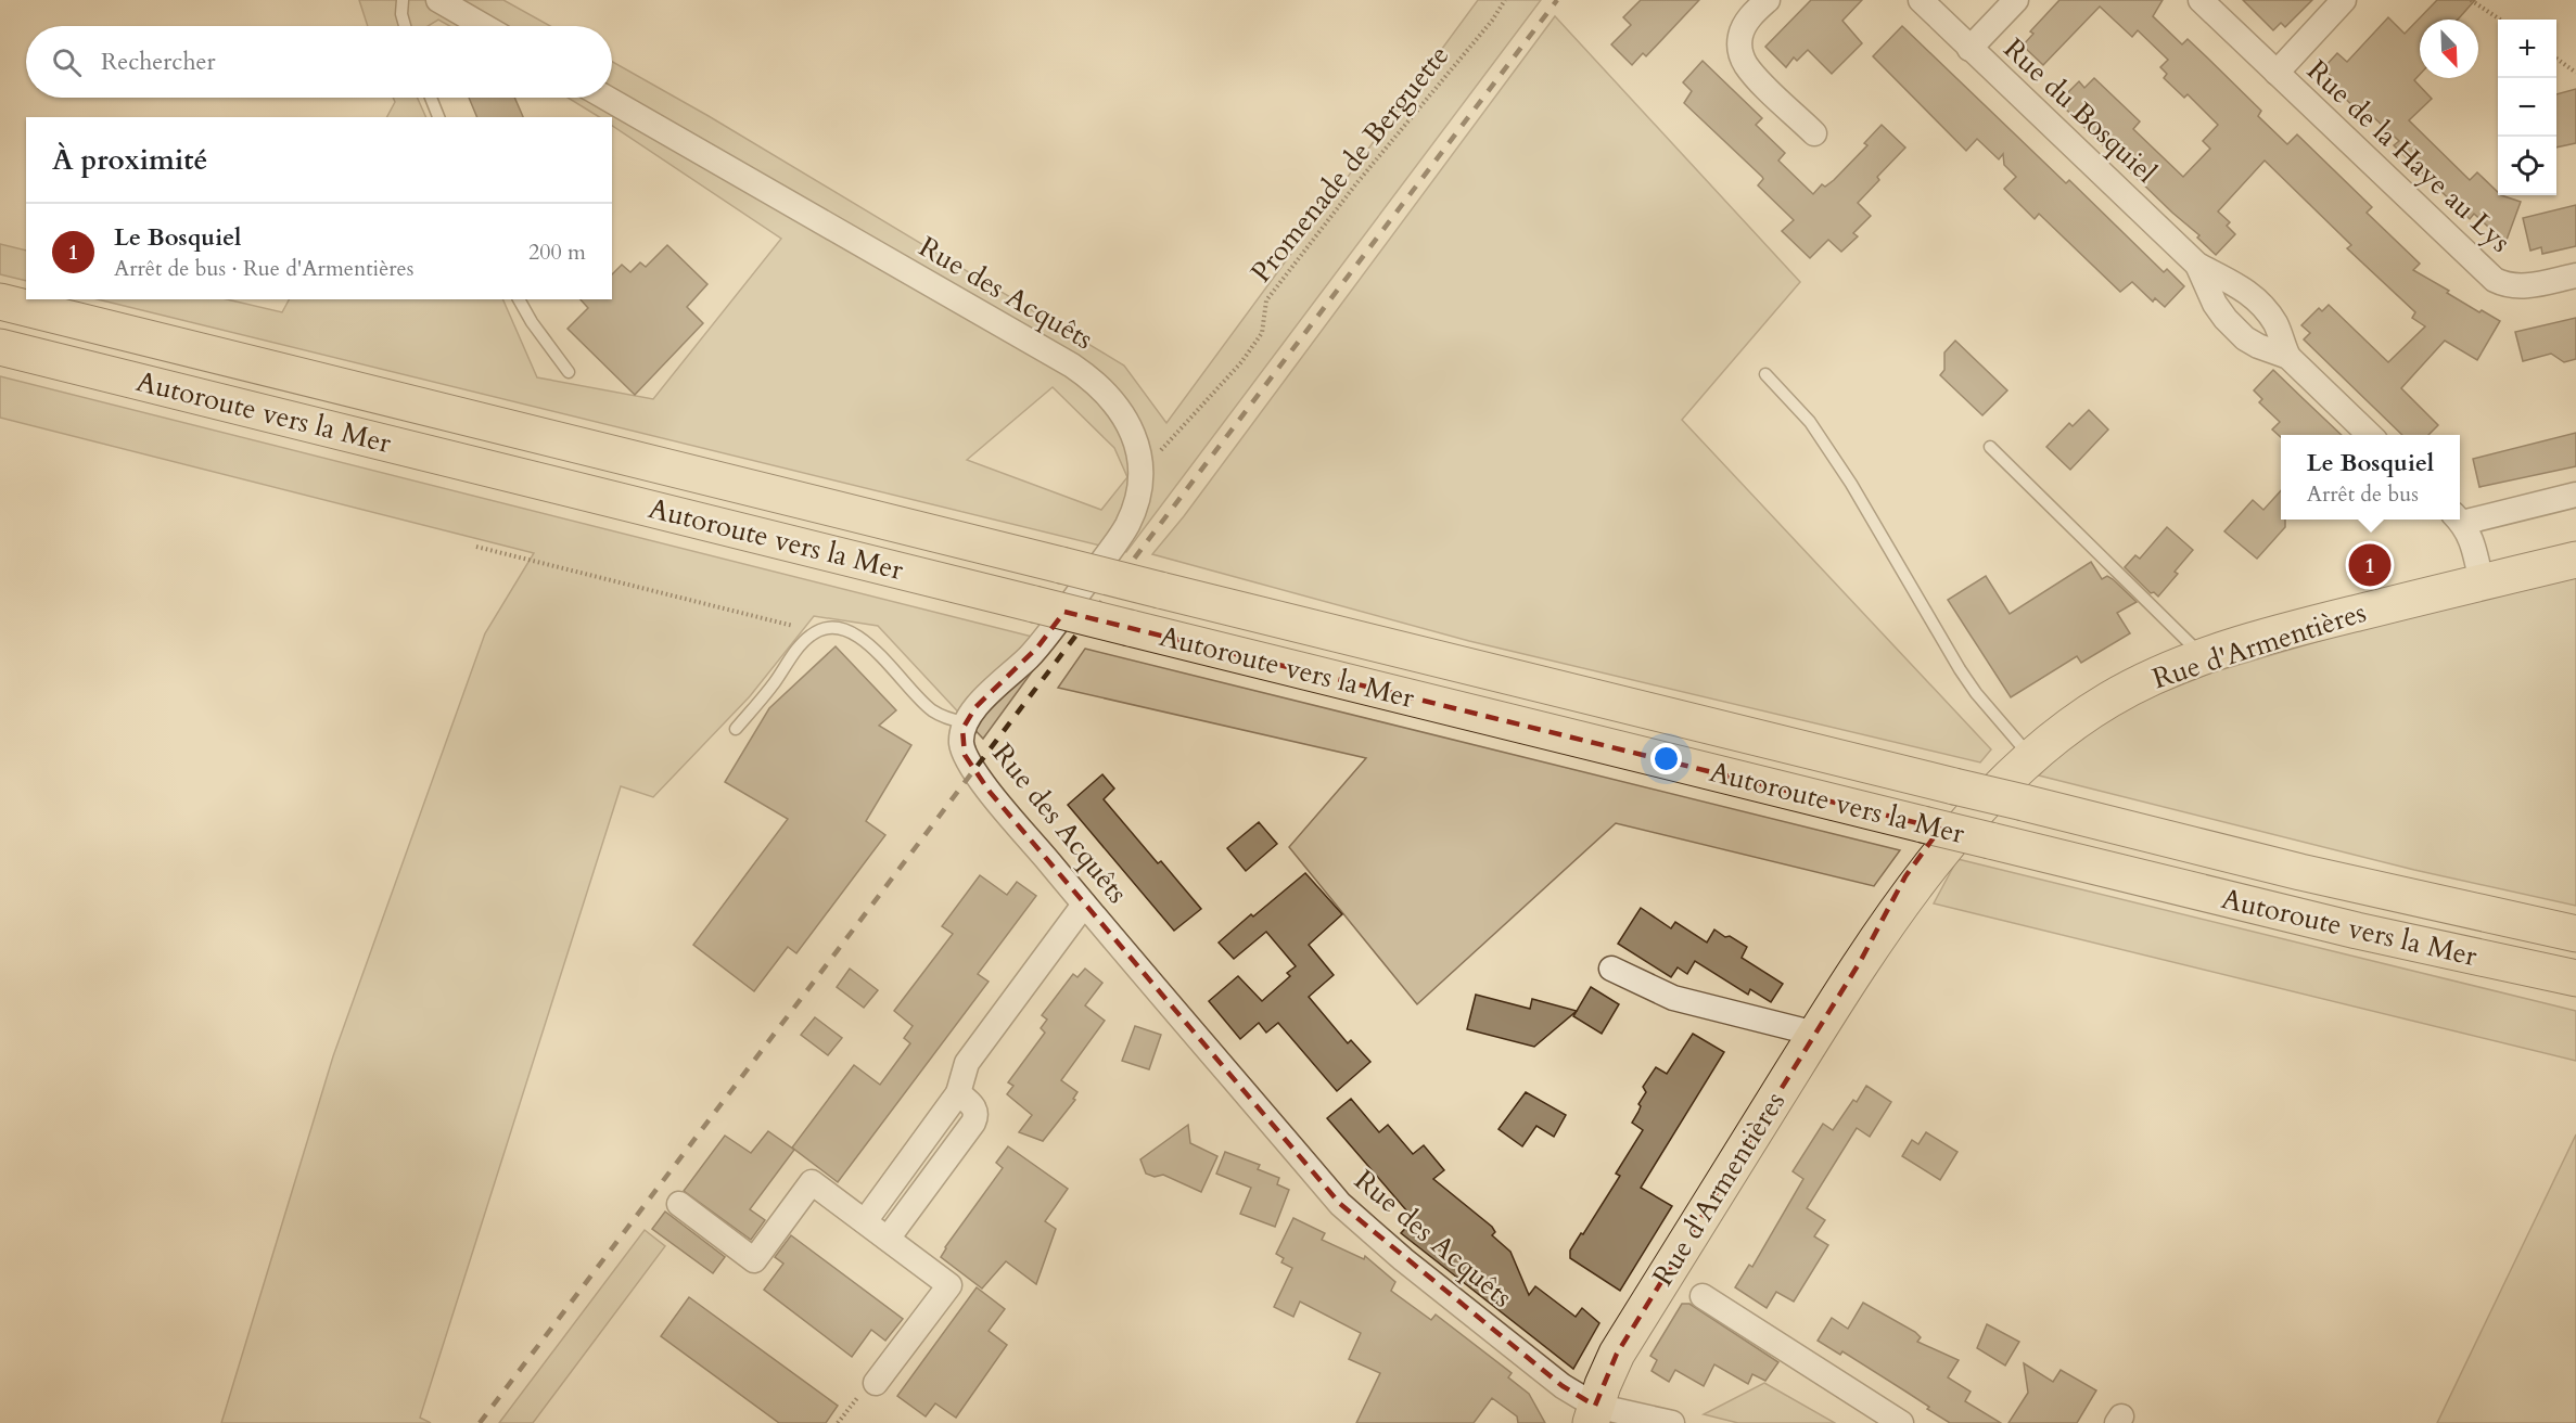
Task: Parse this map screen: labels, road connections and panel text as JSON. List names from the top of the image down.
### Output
{
  "streets": {
    "main road": ["Autoroute vers la Mer", "Rue d'Armentières"],
    "street": ["Rue du Bosquiel", "Rue de la Haye au Lys", "Rue des Acquêts"],
    "path": ["Promenade de Berguette"]
  },
  "crossings": [
    ["Promenade de Berguette", "Rue des Acquêts"],
    ["Rue des Acquêts", "Rue d'Armentières"]
  ],
  "north": "bottom right",
  "page": {
    "map_buttons": ["+", "−"],
    "search": "Rechercher",
    "heading": "À proximité",
    "list": [
      {
        "mark": "1",
        "name": "Le Bosquiel",
        "note": "Arrêt de bus · Rue d'Armentières",
        "value": "200 m"
      }
    ],
    "popup": ["Le Bosquiel", "Arrêt de bus"],
    "pins": "1"
  }
}
